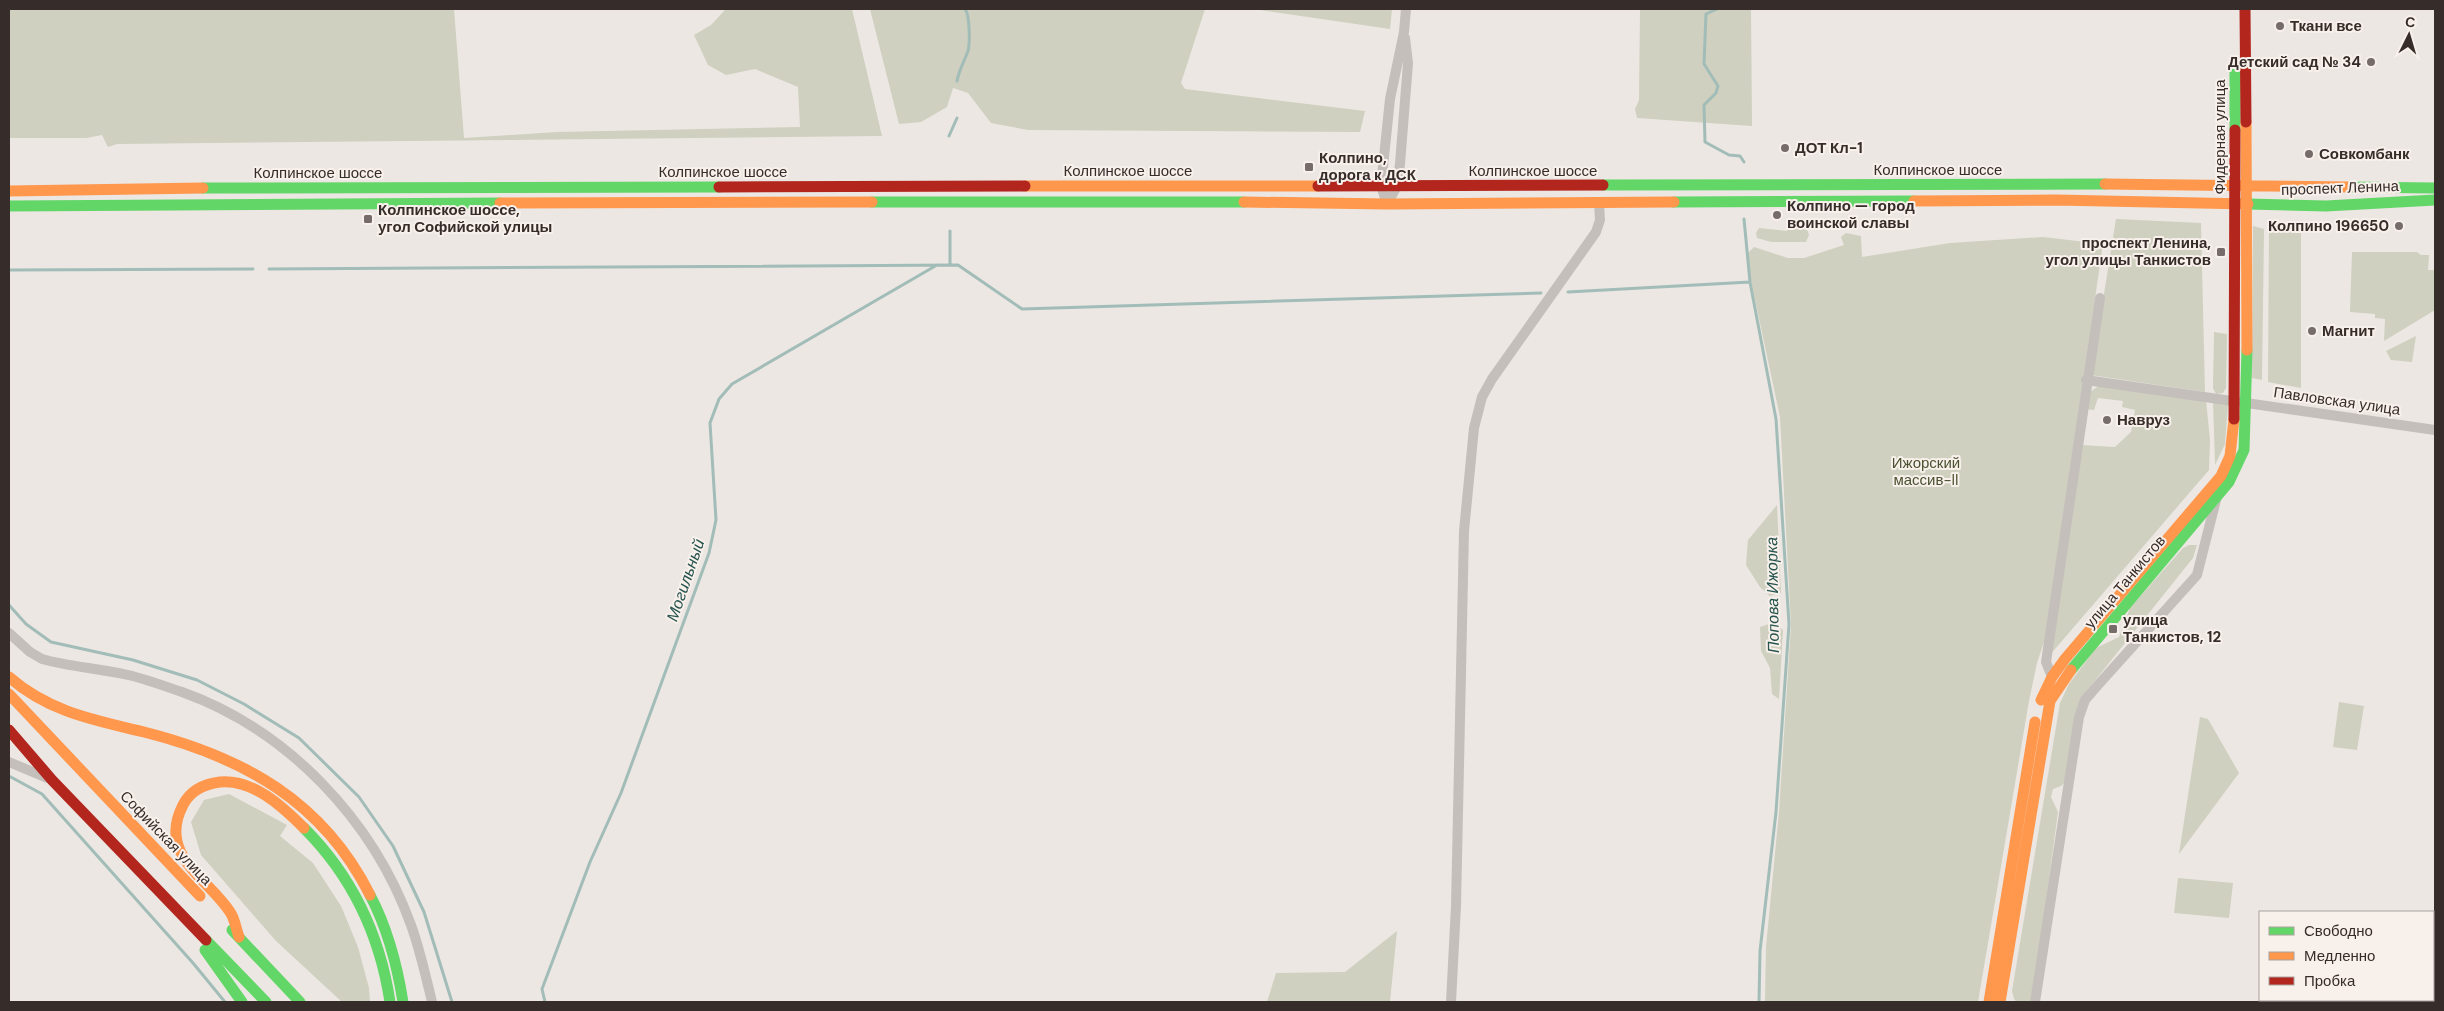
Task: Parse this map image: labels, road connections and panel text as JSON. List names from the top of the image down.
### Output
{
  "streets": {
    "main road": [
      "Фидерная улица",
      "Колпинское шоссе",
      "проспект Ленина",
      "улица Танкистов",
      "Софийская улица"
    ],
    "street": ["Павловская улица"]
  },
  "crossings": [
    ["Фидерная улица", "Колпинское шоссе"],
    ["Фидерная улица", "проспект Ленина"],
    ["Фидерная улица", "улица Танкистов"],
    ["Колпинское шоссе", "проспект Ленина"],
    ["Колпинское шоссе", "улица Танкистов"],
    ["проспект Ленина", "улица Танкистов"],
    ["Павловская улица", "улица Танкистов"]
  ],
  "water": ["Могильный", "Попова Ижорка"],
  "parks": ["Ижорский массив-II"],
  "places": {
    "other": [
      "Ткани все",
      "Детский сад № 34",
      "ДОТ Кл-1",
      "Совкомбанк",
      "Колпино — город воинской славы",
      "Колпино 196650",
      "Магнит",
      "Навруз"
    ],
    "transit": [
      "Колпино, дорога к ДСК",
      "Колпинское шоссе, угол Софийской улицы",
      "проспект Ленина, угол улицы Танкистов",
      "улица Танкистов, 12"
    ]
  },
  "legend": ["Свободно", "Медленно", "Пробка"],
  "north": "top"
}
